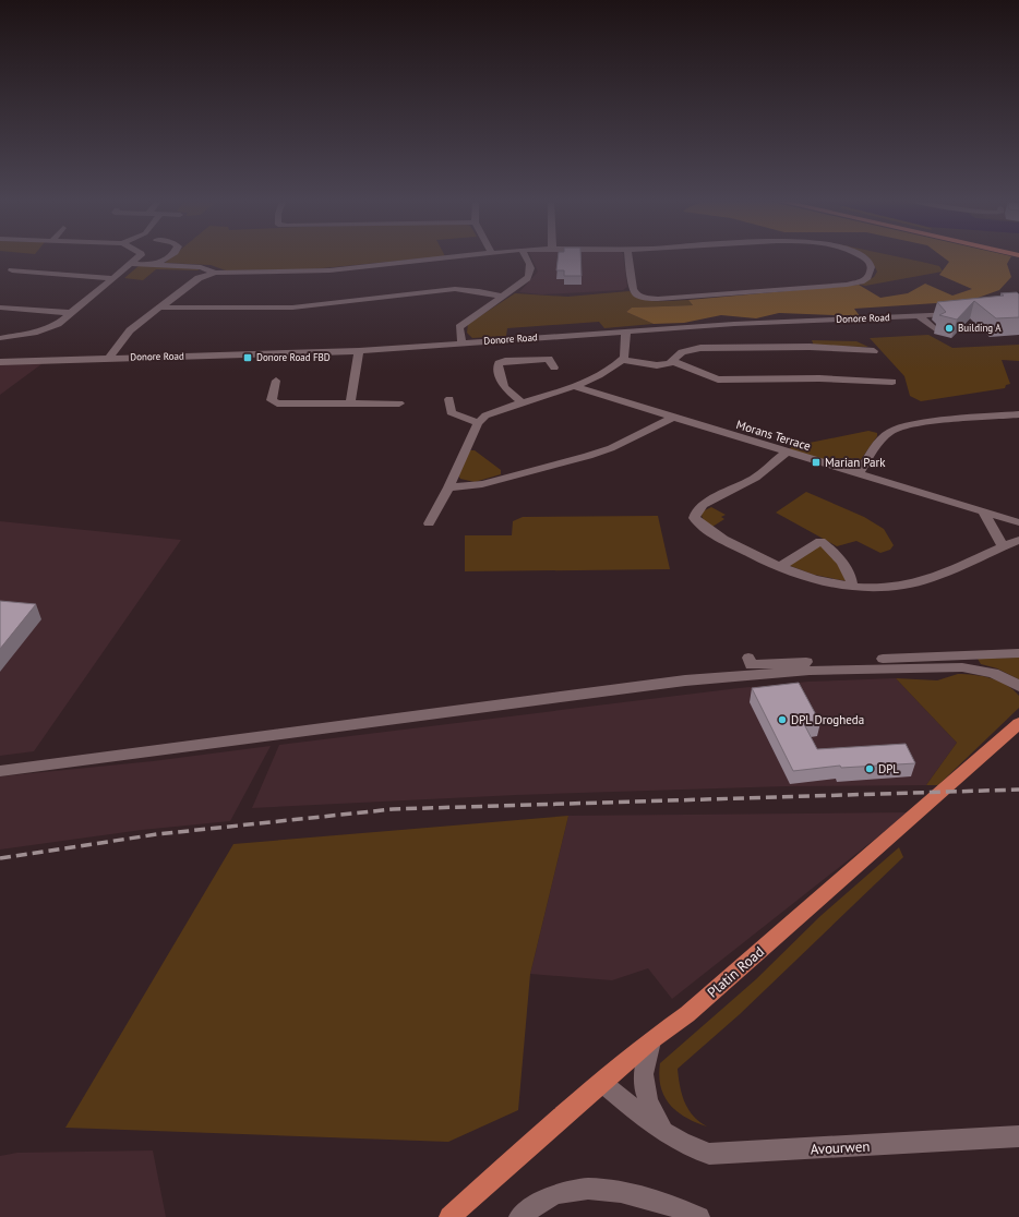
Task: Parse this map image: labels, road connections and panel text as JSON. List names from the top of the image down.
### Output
{
  "streets": {
    "main road": ["Platin Road"],
    "street": ["Donore Road", "Morans Terrace", "Avourwen"]
  },
  "crossings": [
    ["Platin Road", "Avourwen"]
  ],
  "places": {
    "other": ["Building A", "DPL Drogheda", "DPL"],
    "transit": ["Donore Road FBD", "Marian Park"]
  }
}
